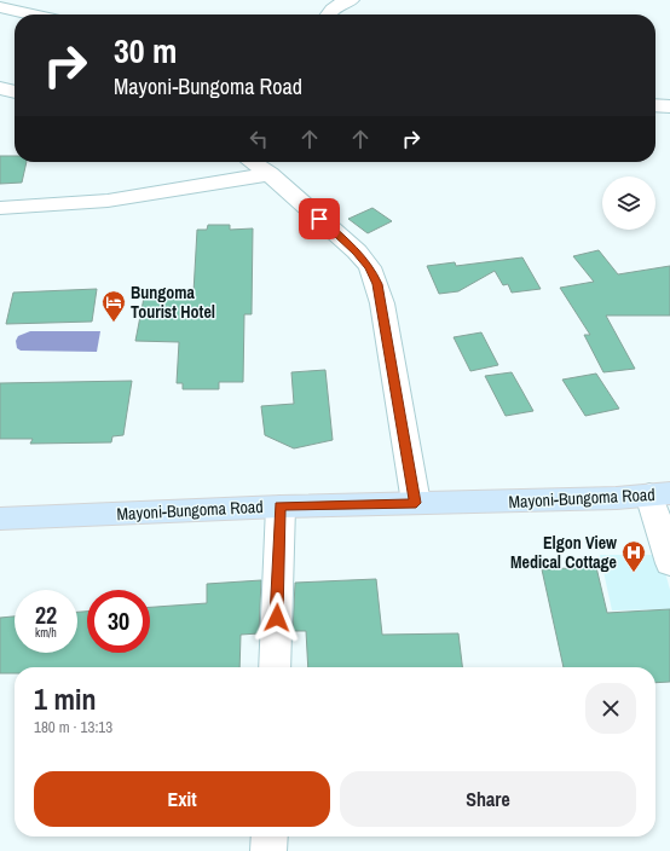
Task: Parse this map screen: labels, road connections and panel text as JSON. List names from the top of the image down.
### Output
{
  "streets": {
    "main road": ["Mayoni-Bungoma Road"]
  },
  "places": {
    "hotel": ["Bungoma Tourist Hotel"],
    "hospital": ["Elgon View Medical Cottage"]
  },
  "page": {
    "turn": ["30 m", "Mayoni-Bungoma Road"],
    "speed": "22 km/h",
    "limit": "30",
    "heading": ["1 min", "180 m · 13:13"],
    "buttons": ["Exit", "Share"]
  }
}
